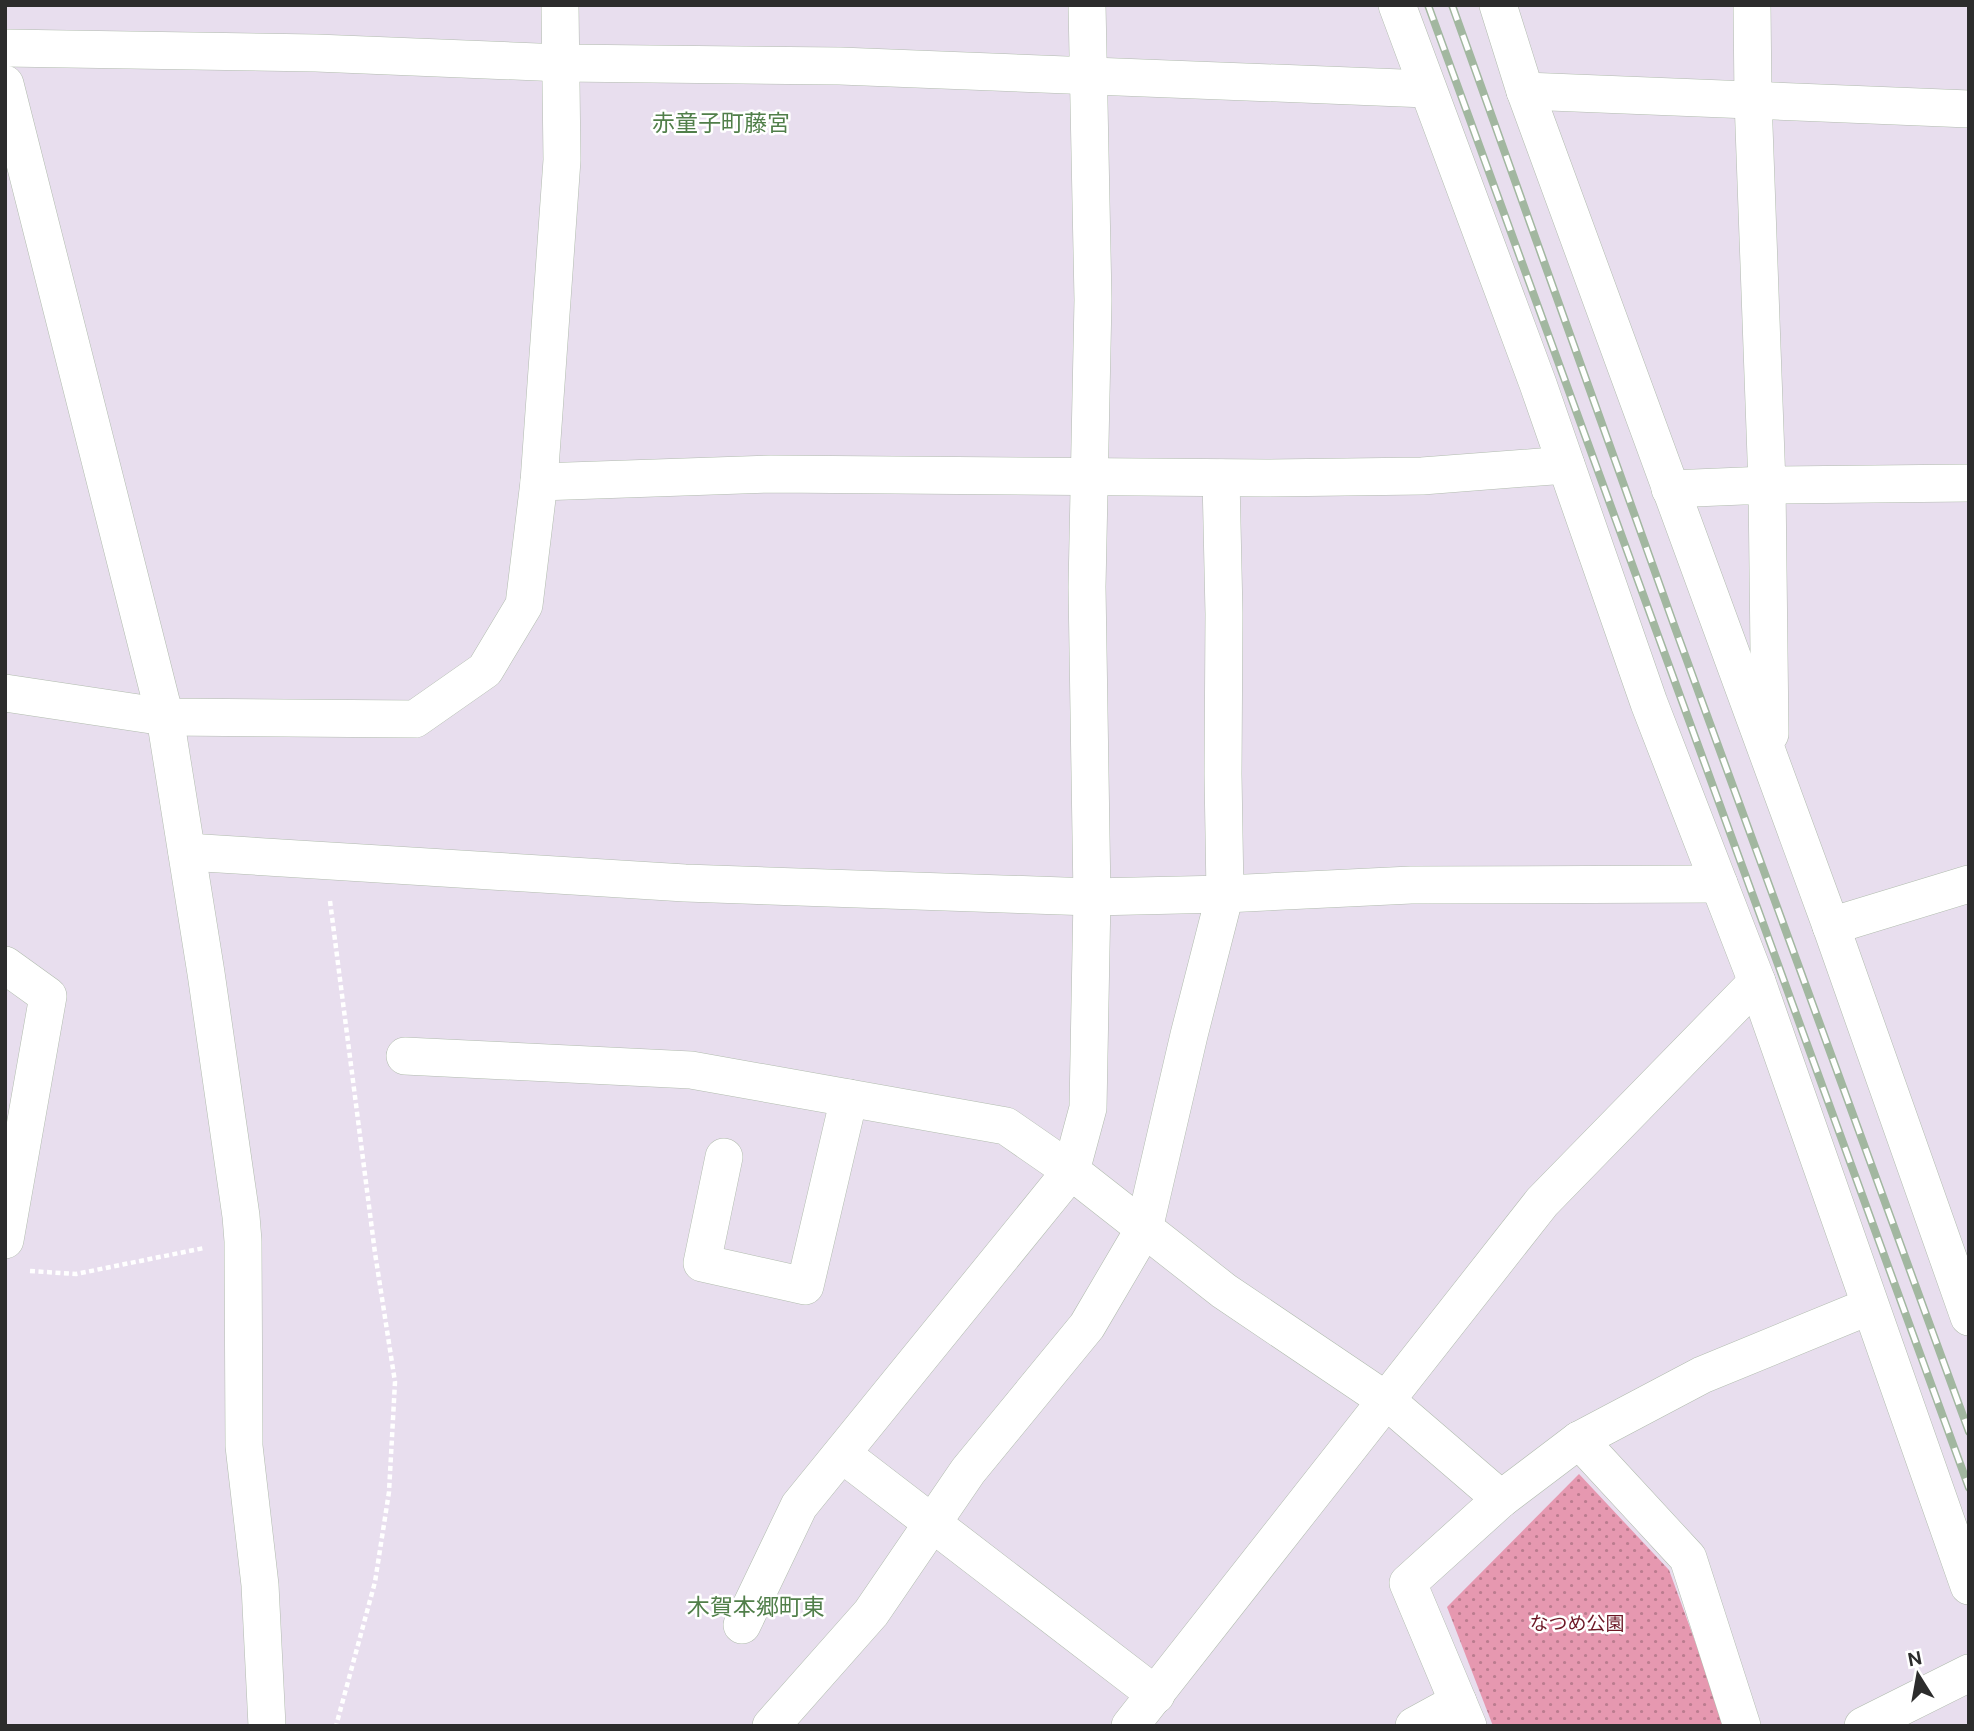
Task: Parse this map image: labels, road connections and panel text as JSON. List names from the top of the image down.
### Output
{
  "districts": ["赤童子町藤宮", "木賀本郷町東"],
  "parks": ["なつめ公園"],
  "north": "top"
}
